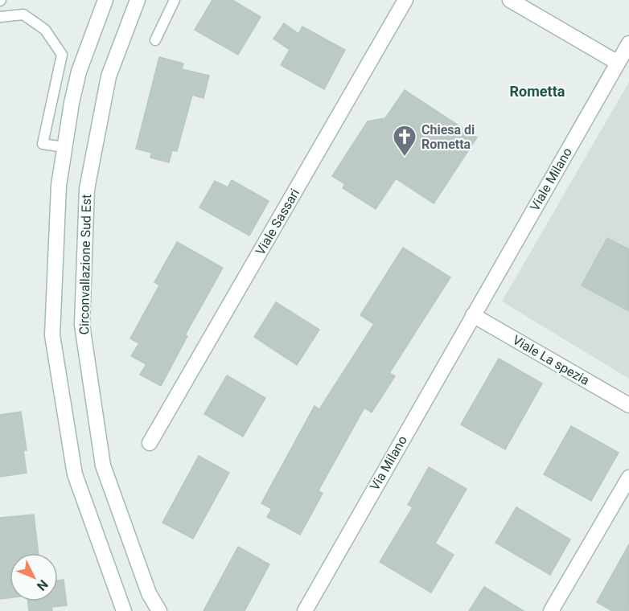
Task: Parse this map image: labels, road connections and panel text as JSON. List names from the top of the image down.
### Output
{
  "streets": {
    "street": [
      "Viale Milano",
      "Viale Sassari",
      "Circonvallazione Sud Est",
      "Viale La spezia",
      "Via Milano"
    ]
  },
  "crossings": [
    ["Viale Milano", "Viale La spezia"],
    ["Viale Milano", "Via Milano"],
    ["Viale La spezia", "Via Milano"]
  ],
  "districts": ["Rometta"],
  "places": {
    "church": ["Chiesa di Rometta"]
  },
  "north": "bottom right"
}
